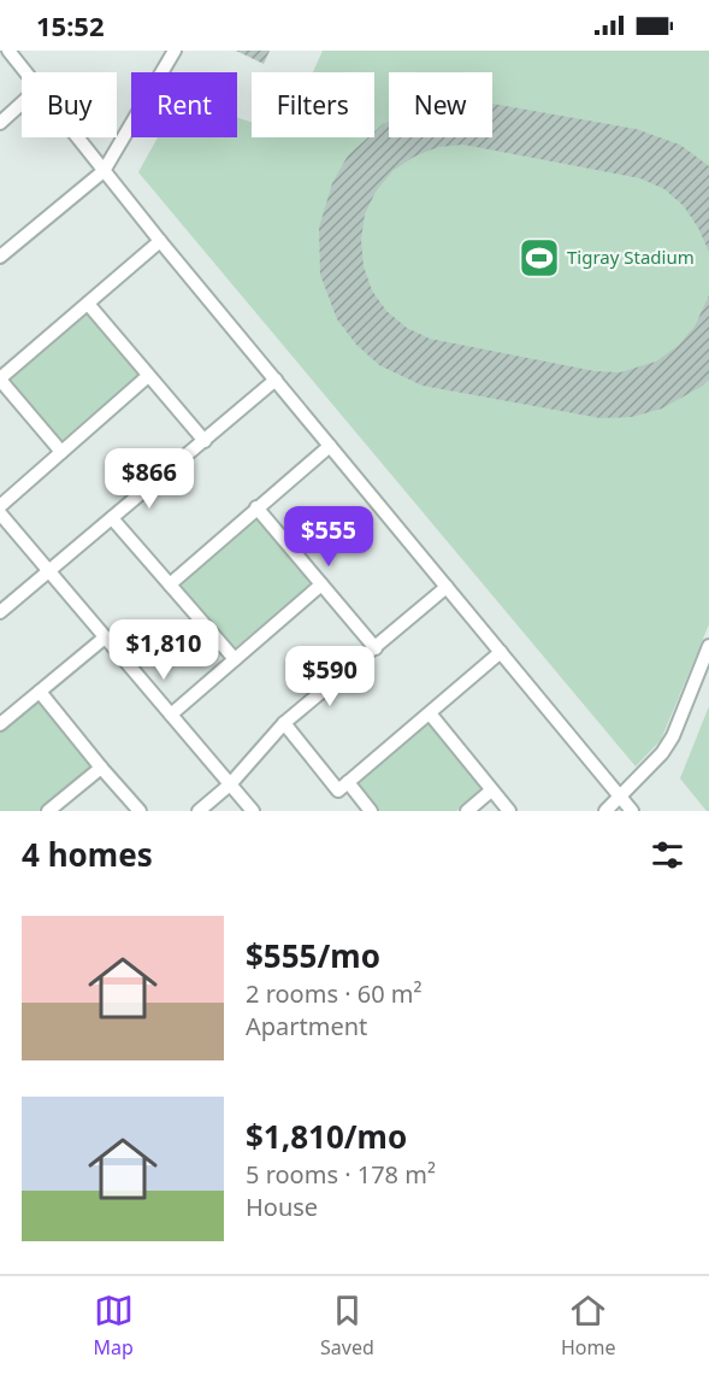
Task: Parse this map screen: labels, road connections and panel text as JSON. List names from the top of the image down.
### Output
{
  "places": {
    "sports": ["Tigray Stadium"]
  },
  "page": {
    "status": "15:52",
    "chip": [
      "Buy",
      "Rent",
      "Filters",
      "New"
    ],
    "price": [
      "$866",
      "$555",
      "$1,810",
      "$590"
    ],
    "heading": "4 homes",
    "list": [
      {
        "name": "$555/mo",
        "note": "2 rooms · 60 m² · Apartment"
      },
      {
        "name": "$1,810/mo",
        "note": "5 rooms · 178 m² · House"
      }
    ],
    "tabs": ["Map", "Saved", "Home"]
  }
}
